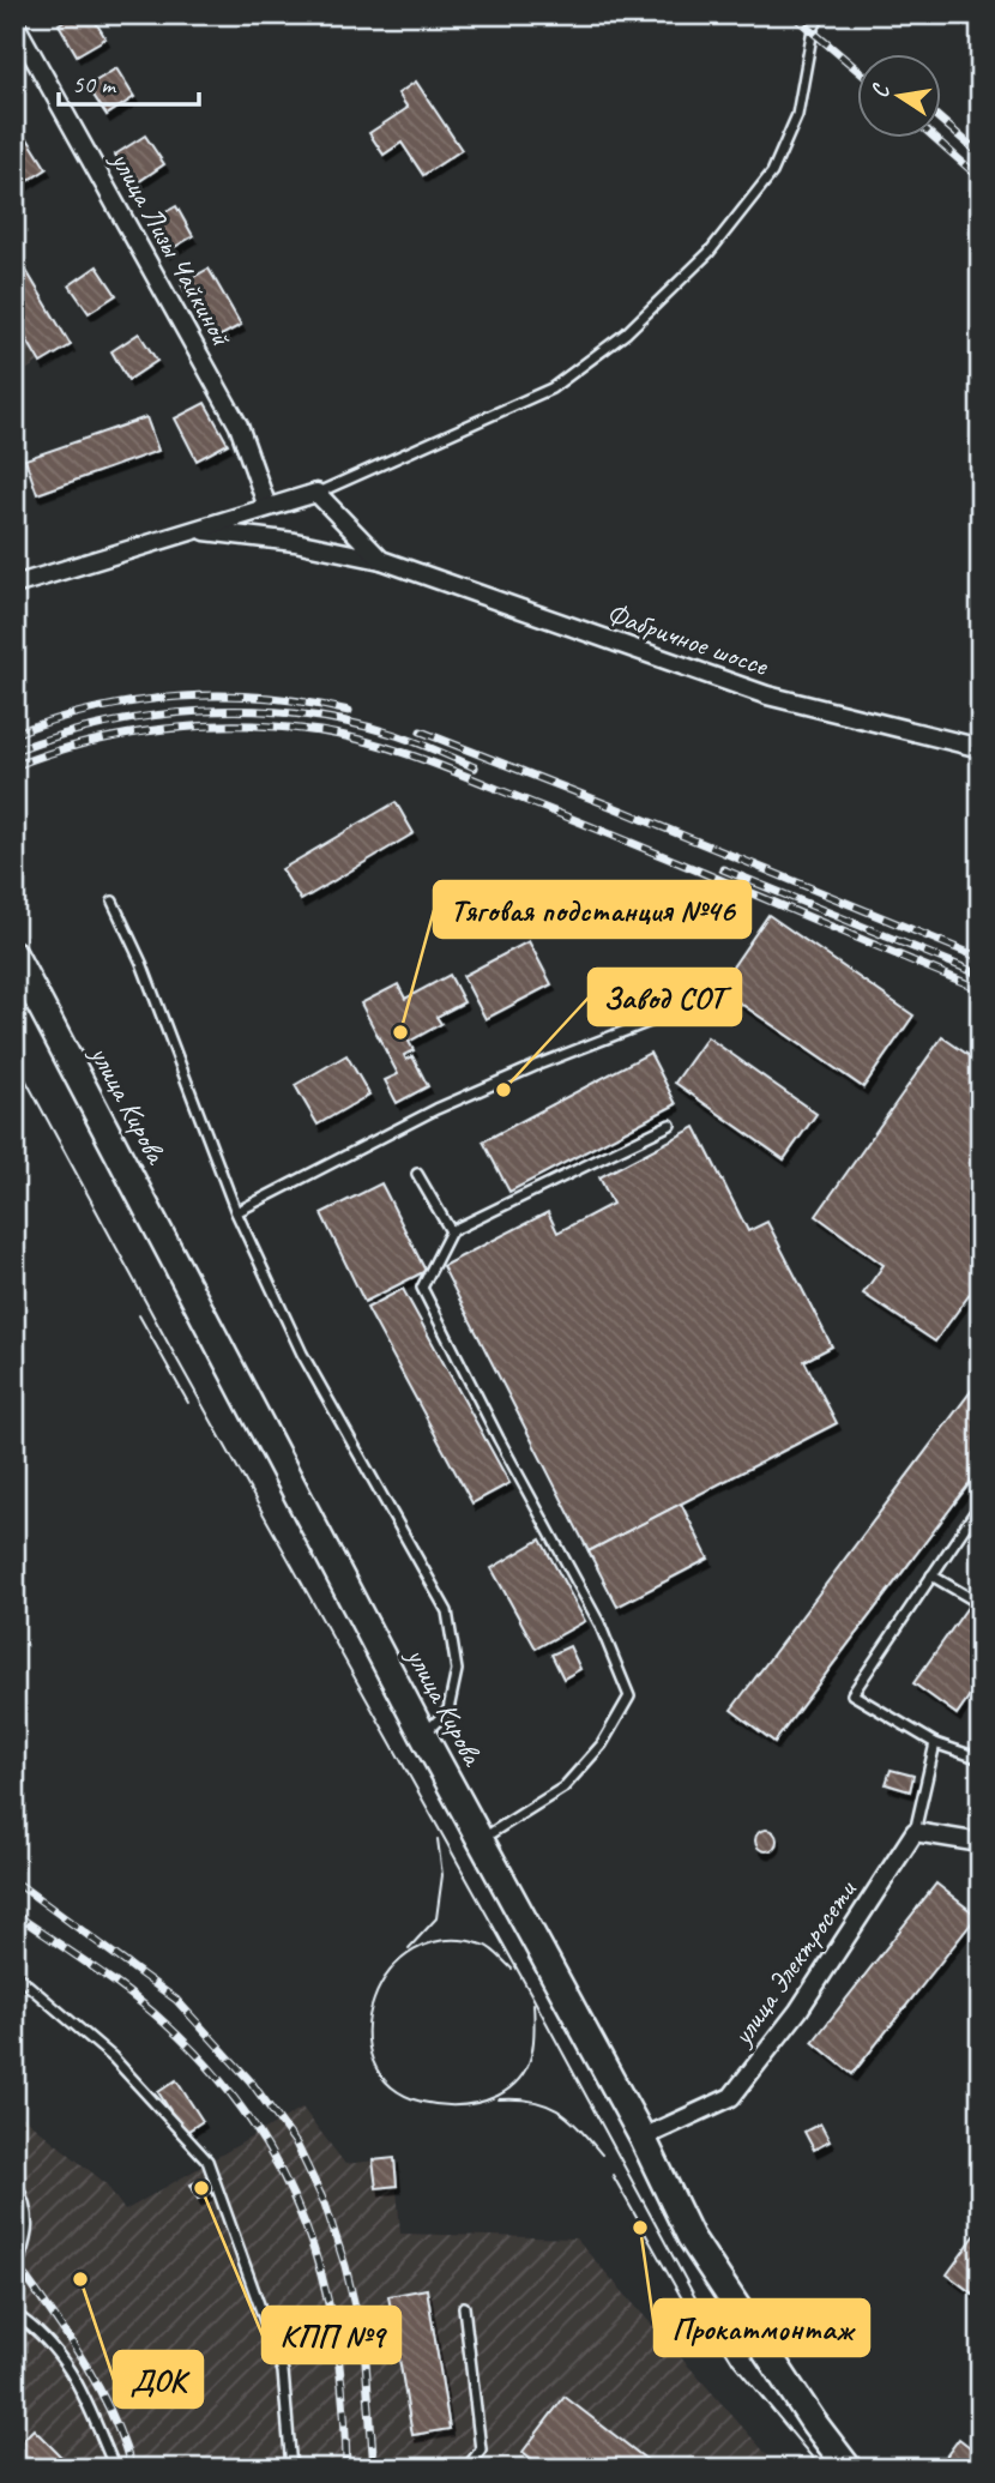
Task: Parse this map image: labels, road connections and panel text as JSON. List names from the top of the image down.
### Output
{
  "streets": {
    "main road": ["улица Кирова"],
    "street": ["улица Лизы Чайкиной", "Фабричное шоссе", "улица Электросети"]
  },
  "crossings": [
    ["улица Кирова", "улица Электросети"]
  ],
  "places": [
    "Тяговая подстанция №46",
    "Завод СОТ",
    "КПП №9",
    "Прокатмонтаж",
    "ДОК"
  ],
  "scale_bar": "50 m",
  "north": "left"
}
